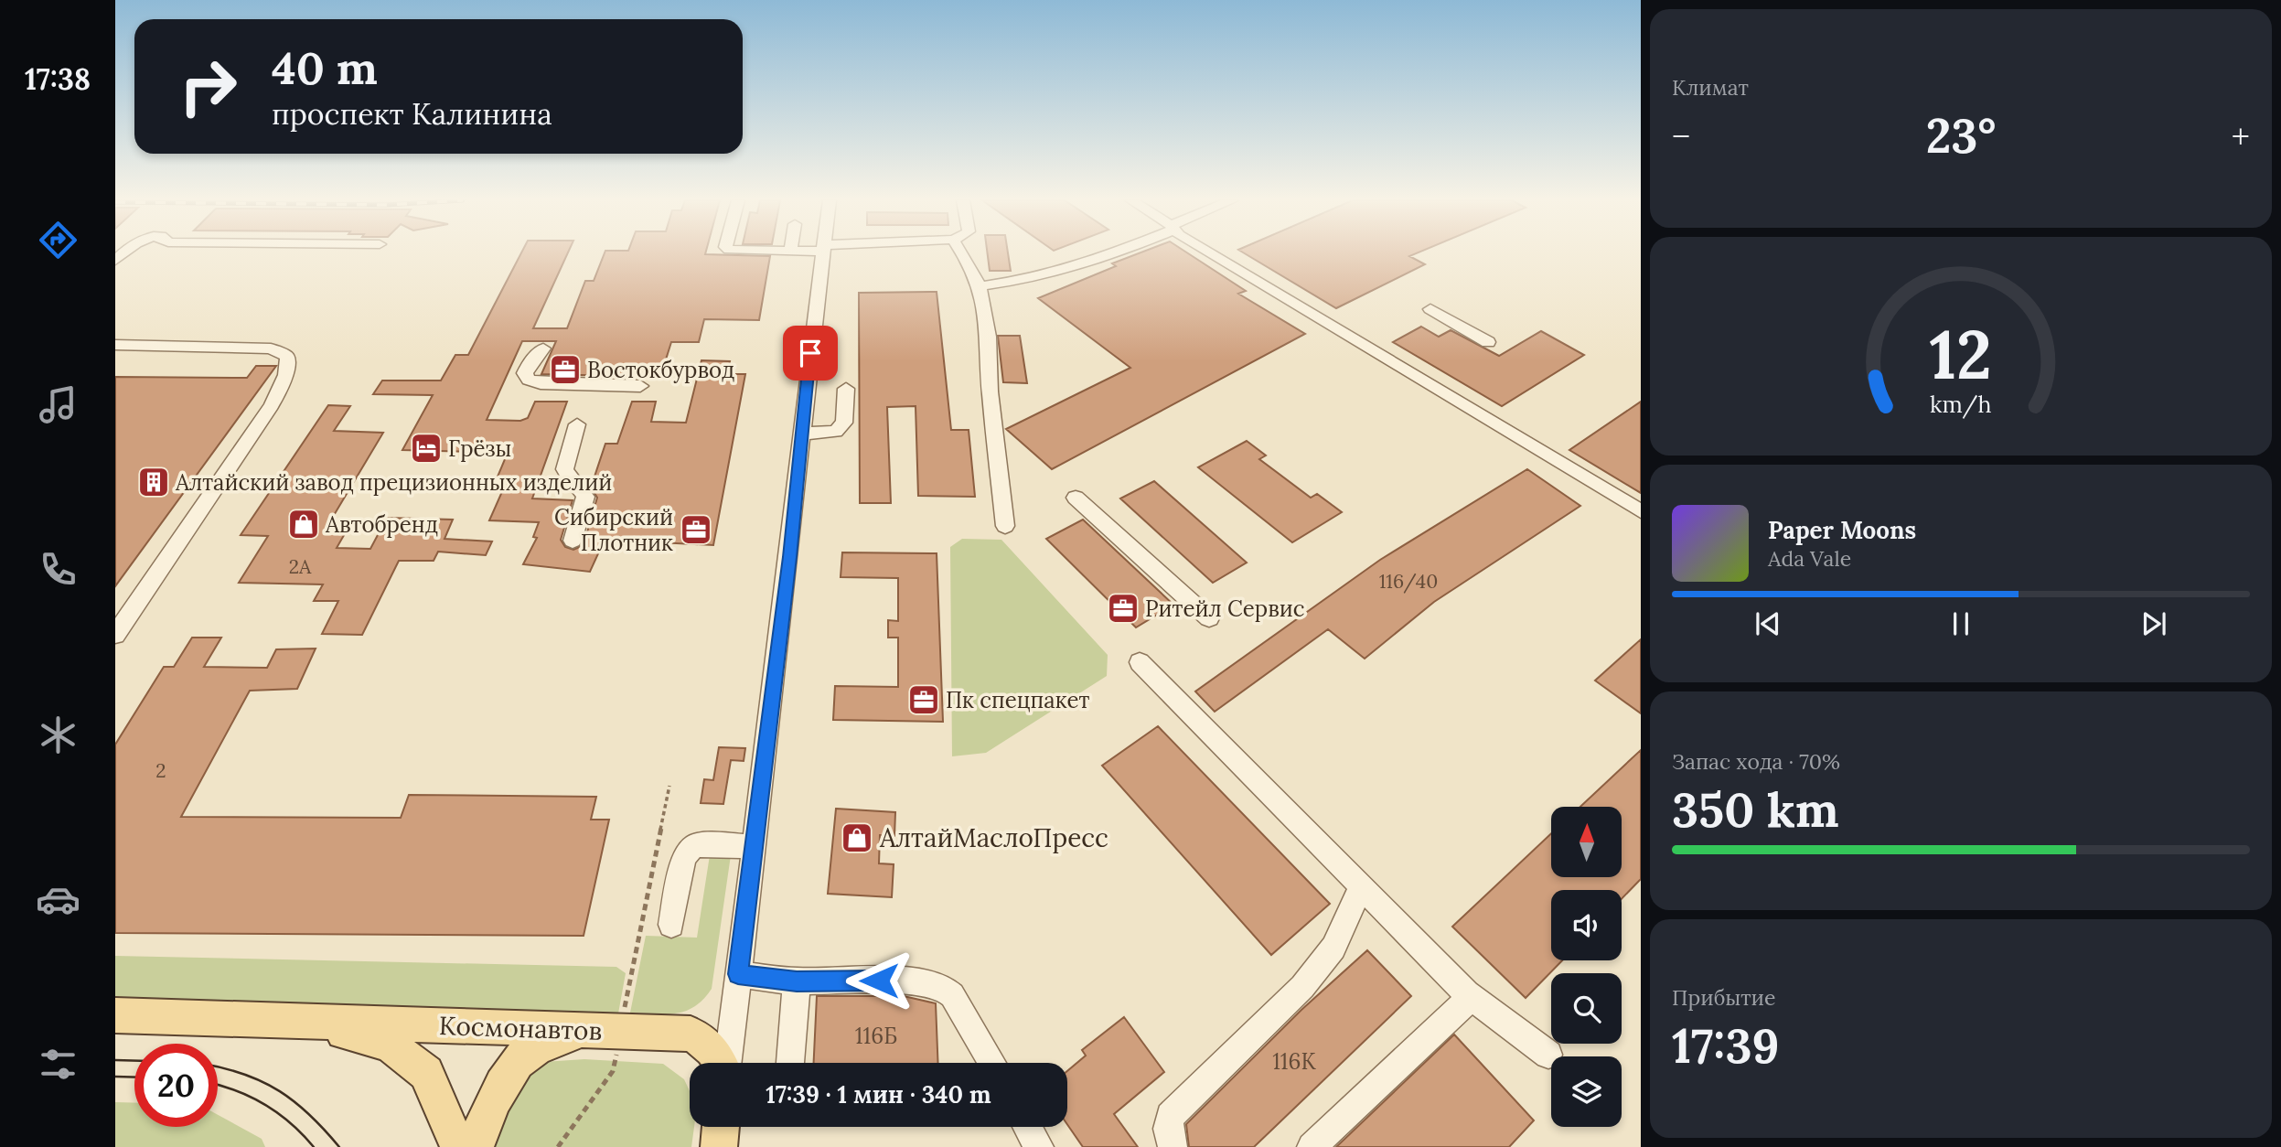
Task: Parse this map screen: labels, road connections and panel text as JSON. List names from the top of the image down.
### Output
{
  "streets": {
    "main road": ["Космонавтов"]
  },
  "places": {
    "office": [
      "Востокбурвод",
      "Сибирский Плотник",
      "Ритейл Сервис",
      "Пк спецпакет"
    ],
    "hotel": ["Грёзы"],
    "building": ["Алтайский завод прецизионных изделий"],
    "shop": ["Автобренд", "АлтайМаслоПресс"]
  },
  "house_numbers": [
    "2А",
    "116/40",
    "2",
    "116Б",
    "116К"
  ],
  "north": "top",
  "page": {
    "tabs": "17:38",
    "tile": [
      "Климат",
      ["Запас хода · 70%", "350 km"],
      ["Прибытие", "17:39"]
    ],
    "turn": ["40 m", "проспект Калинина"],
    "heat": ["−", "23°", "+"],
    "song": ["Paper Moons", "Ada Vale"],
    "limit": "20",
    "trip": "17:39 · 1 мин · 340 m",
    "gauge": ["12", "km/h"]
  }
}
